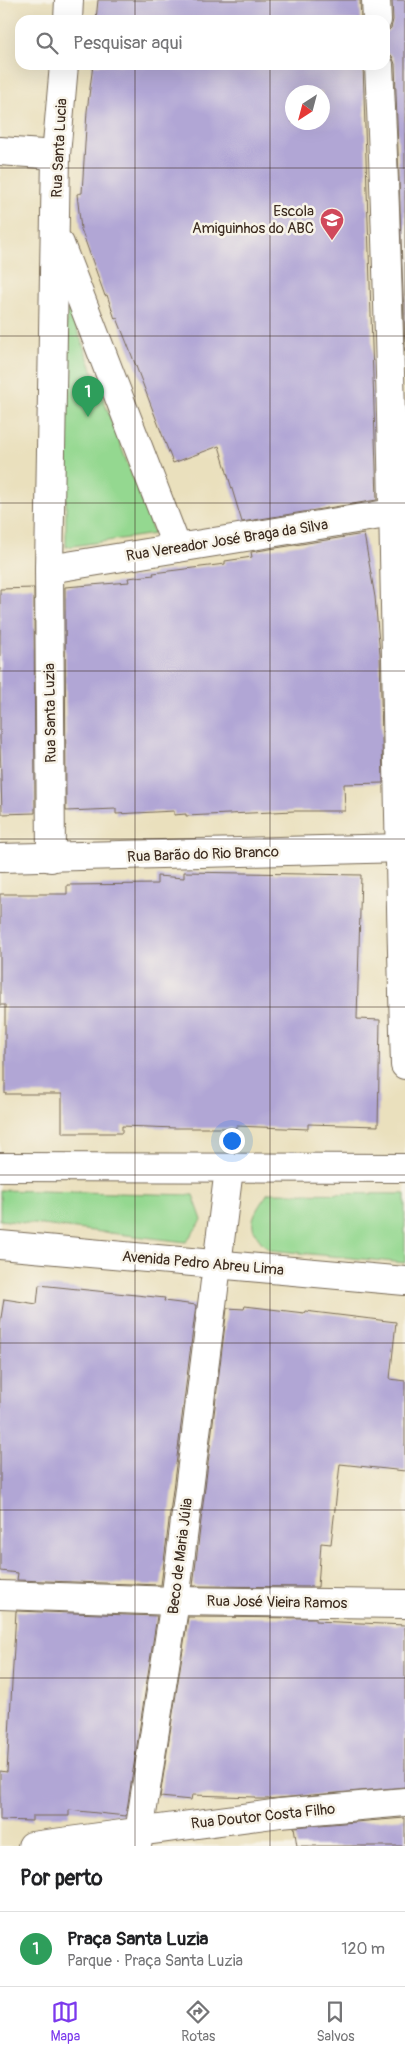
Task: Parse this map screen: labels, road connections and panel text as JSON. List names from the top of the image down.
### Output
{
  "streets": {
    "street": [
      "Rua Santa Lucia",
      "Rua Vereador José Braga da Silva",
      "Rua Santa Luzia",
      "Rua Barão do Rio Branco",
      "Avenida Pedro Abreu Lima",
      "Beco de Maria Júlia",
      "Rua José Vieira Ramos",
      "Rua Doutor Costa Filho"
    ]
  },
  "crossings": [
    ["Rua Santa Lucia", "Rua Vereador José Braga da Silva"],
    ["Rua Santa Lucia", "Rua Santa Luzia"],
    ["Rua Vereador José Braga da Silva", "Rua Santa Luzia"],
    ["Rua Santa Luzia", "Rua Barão do Rio Branco"],
    ["Avenida Pedro Abreu Lima", "Beco de Maria Júlia"],
    ["Beco de Maria Júlia", "Rua José Vieira Ramos"],
    ["Beco de Maria Júlia", "Rua Doutor Costa Filho"]
  ],
  "places": {
    "school or university": ["Escola Amiguinhos do ABC"]
  },
  "north": "bottom left",
  "page": {
    "search": "Pesquisar aqui",
    "pins": "1",
    "heading": "Por perto",
    "list": [
      {
        "mark": "1",
        "name": "Praça Santa Luzia",
        "note": "Parque · Praça Santa Luzia",
        "value": "120 m"
      }
    ],
    "nav": ["Mapa", "Rotas", "Salvos"]
  }
}
